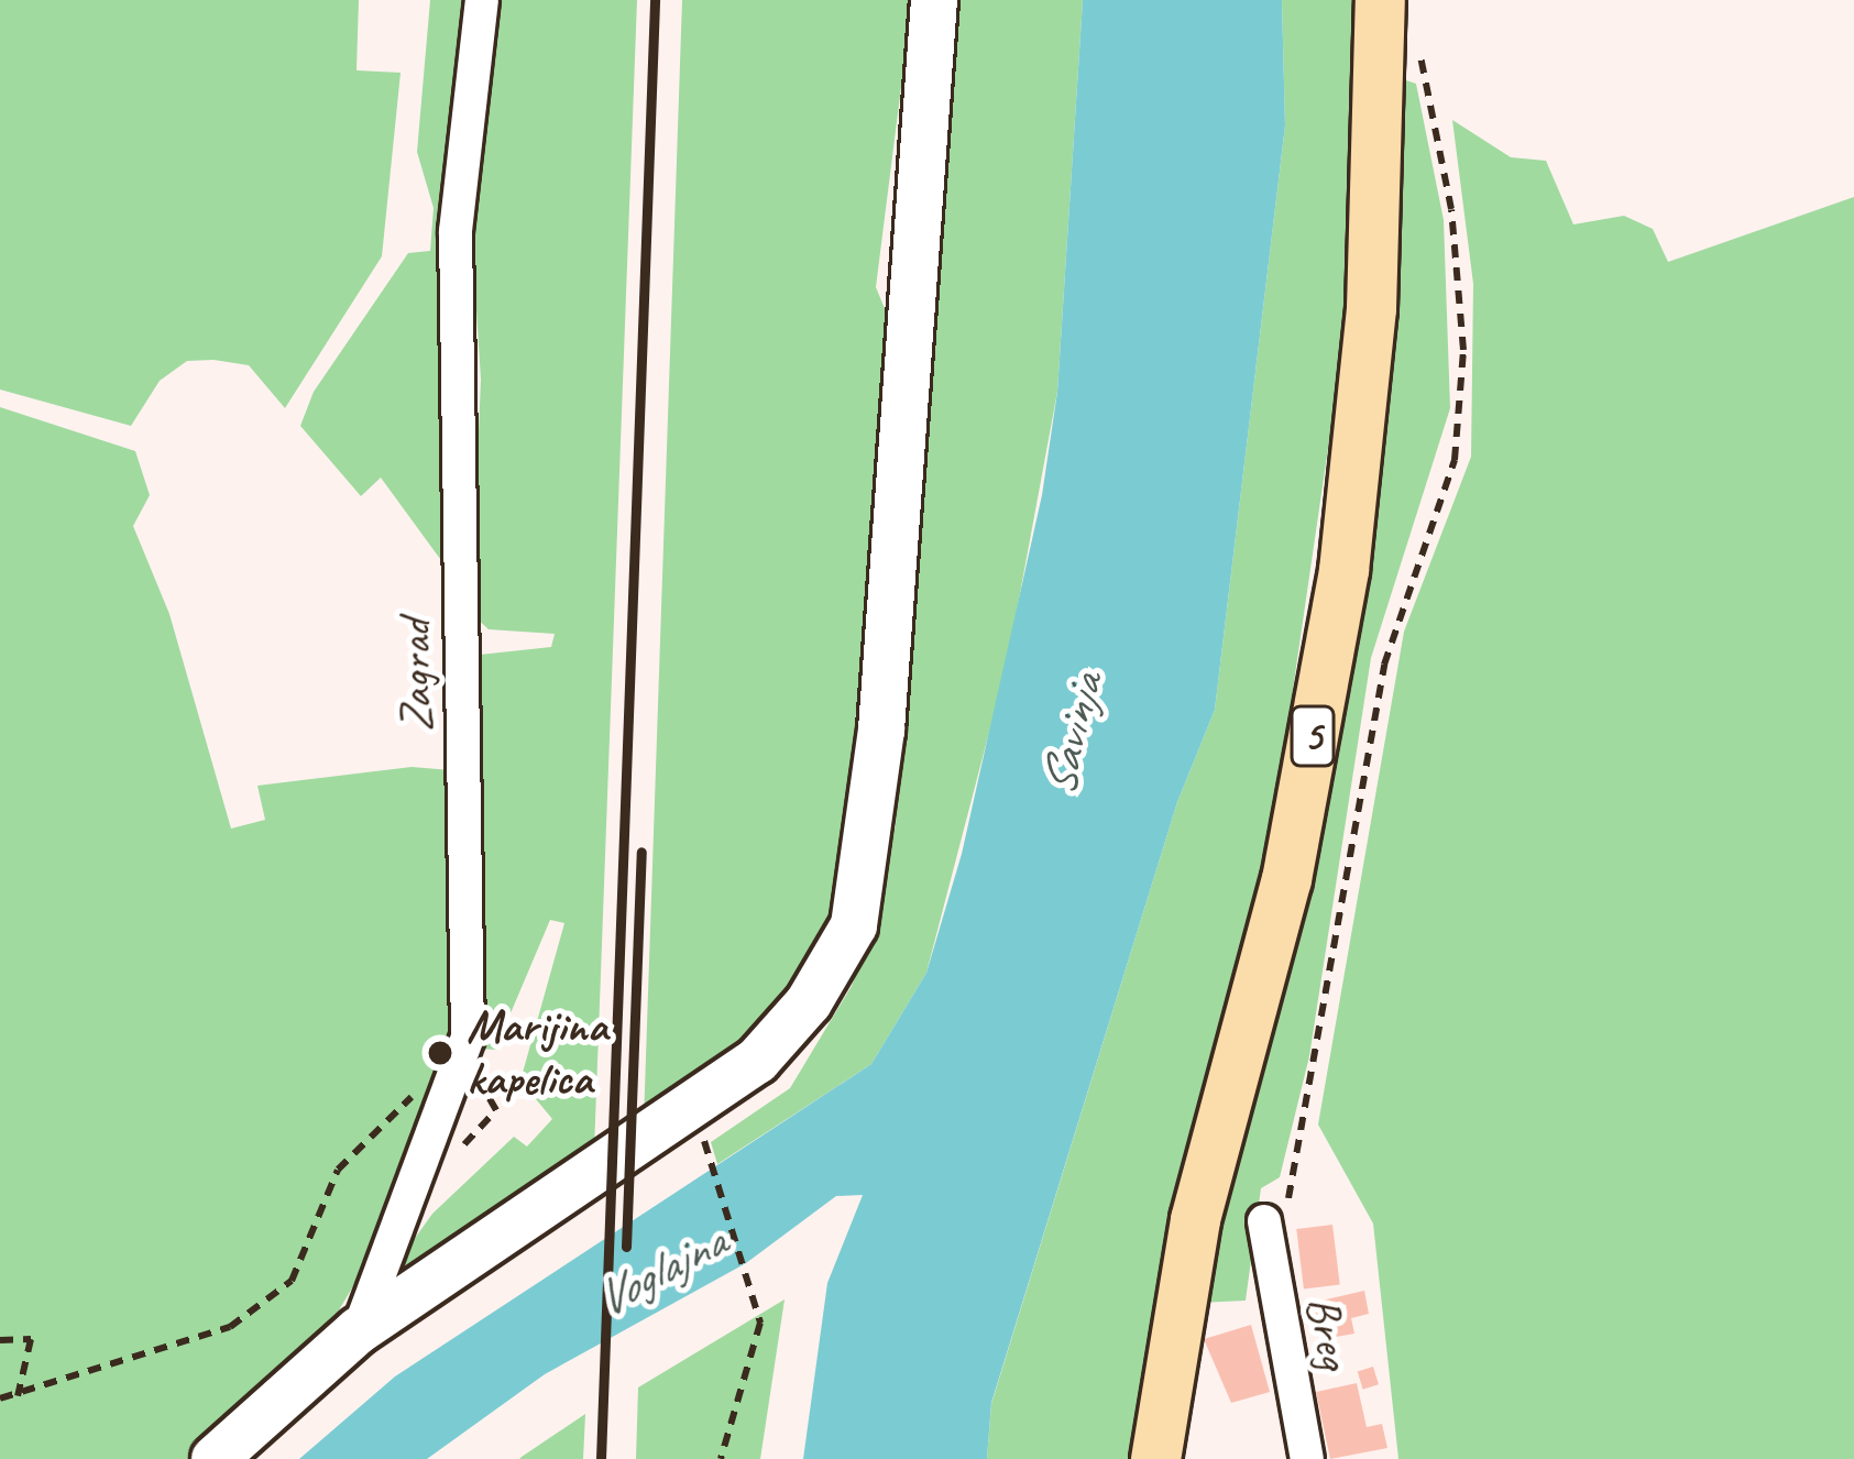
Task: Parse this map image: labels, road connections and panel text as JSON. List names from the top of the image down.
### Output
{
  "streets": {
    "main road": ["5"],
    "street": ["Zagrad", "Breg"]
  },
  "water": ["Savinja", "Voglajna"],
  "places": ["Marijina kapelica"]
}
